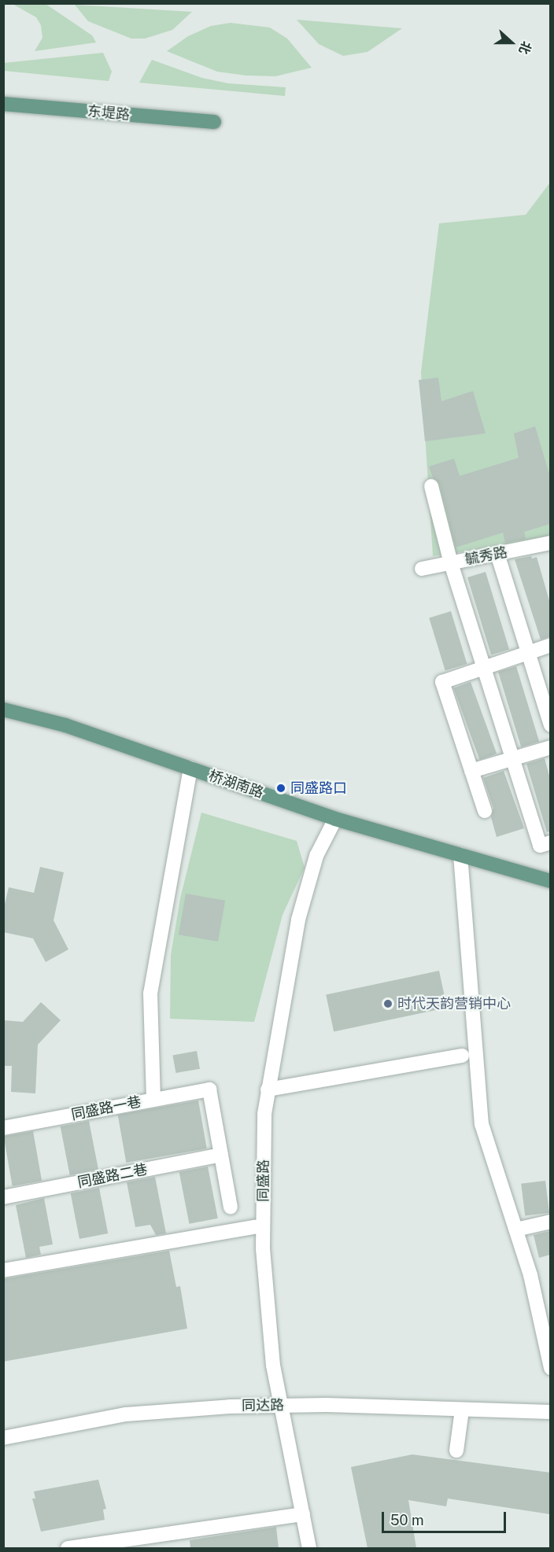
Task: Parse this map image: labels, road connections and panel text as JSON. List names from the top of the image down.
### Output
{
  "streets": {
    "main road": ["东堤路", "桥湖南路"],
    "street": [
      "毓秀路",
      "同盛路一巷",
      "同盛路二巷",
      "同盛路",
      "同达路"
    ]
  },
  "crossings": [
    ["桥湖南路", "同盛路"],
    ["同盛路一巷", "同盛路二巷"],
    ["同盛路", "同达路"]
  ],
  "places": ["同盛路口", "时代天韵营销中心"],
  "scale_bar": "50 m",
  "north": "right"
}
